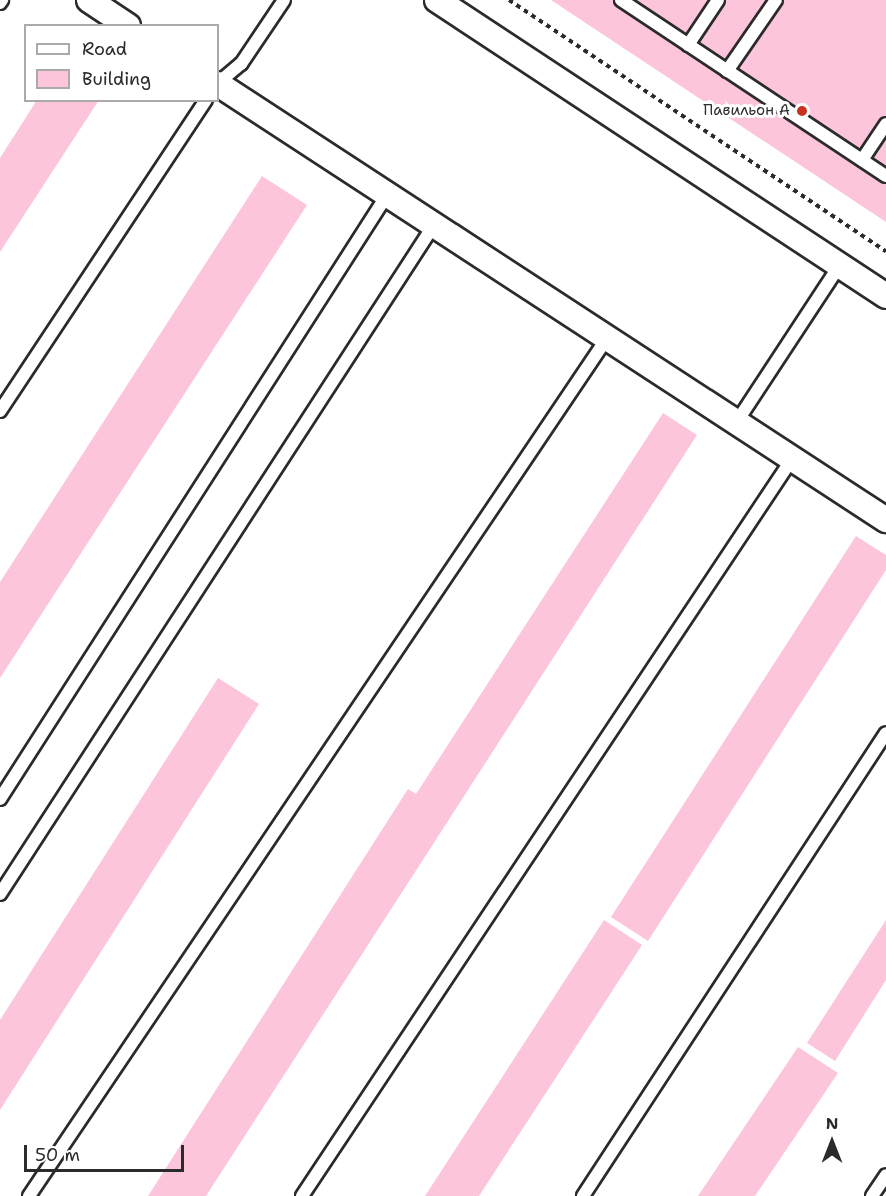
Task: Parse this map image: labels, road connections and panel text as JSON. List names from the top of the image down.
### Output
{
  "places": ["Павильон А"],
  "legend": ["Road", "Building"],
  "scale_bar": "50 m",
  "north": "top"
}
